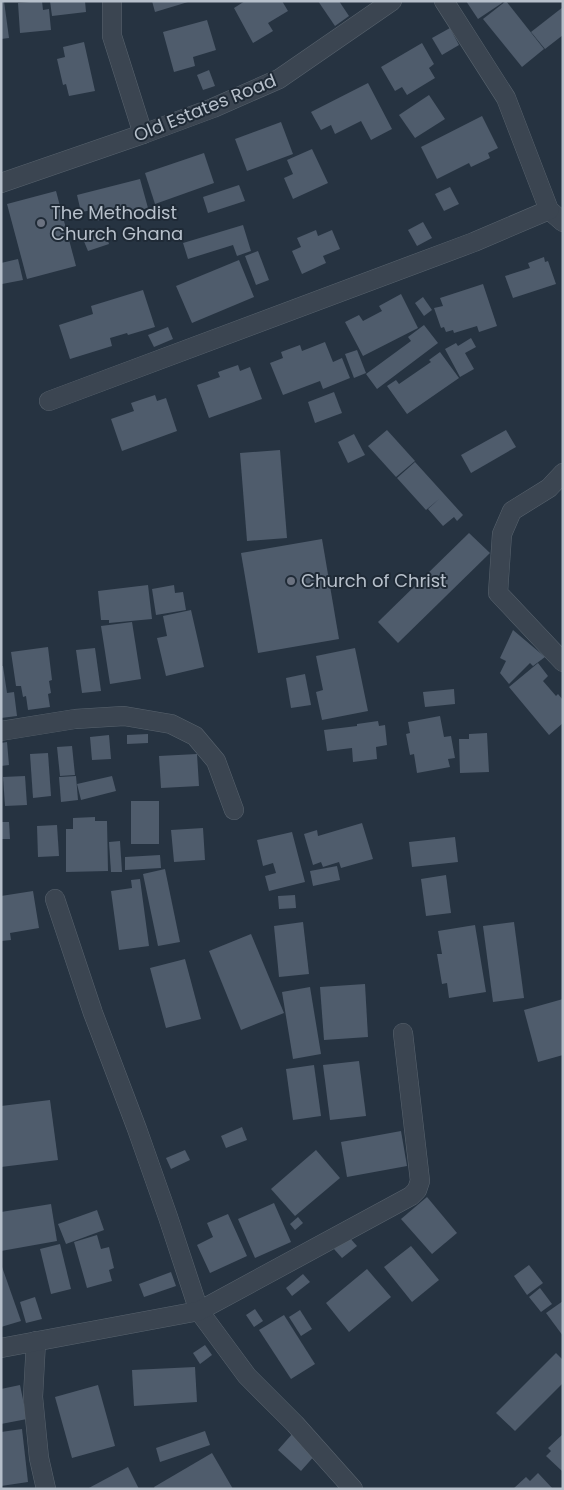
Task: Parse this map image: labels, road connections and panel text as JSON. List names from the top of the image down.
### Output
{
  "streets": {
    "street": ["Old Estates Road"]
  },
  "places": ["The Methodist Church Ghana", "Church of Christ"]
}
